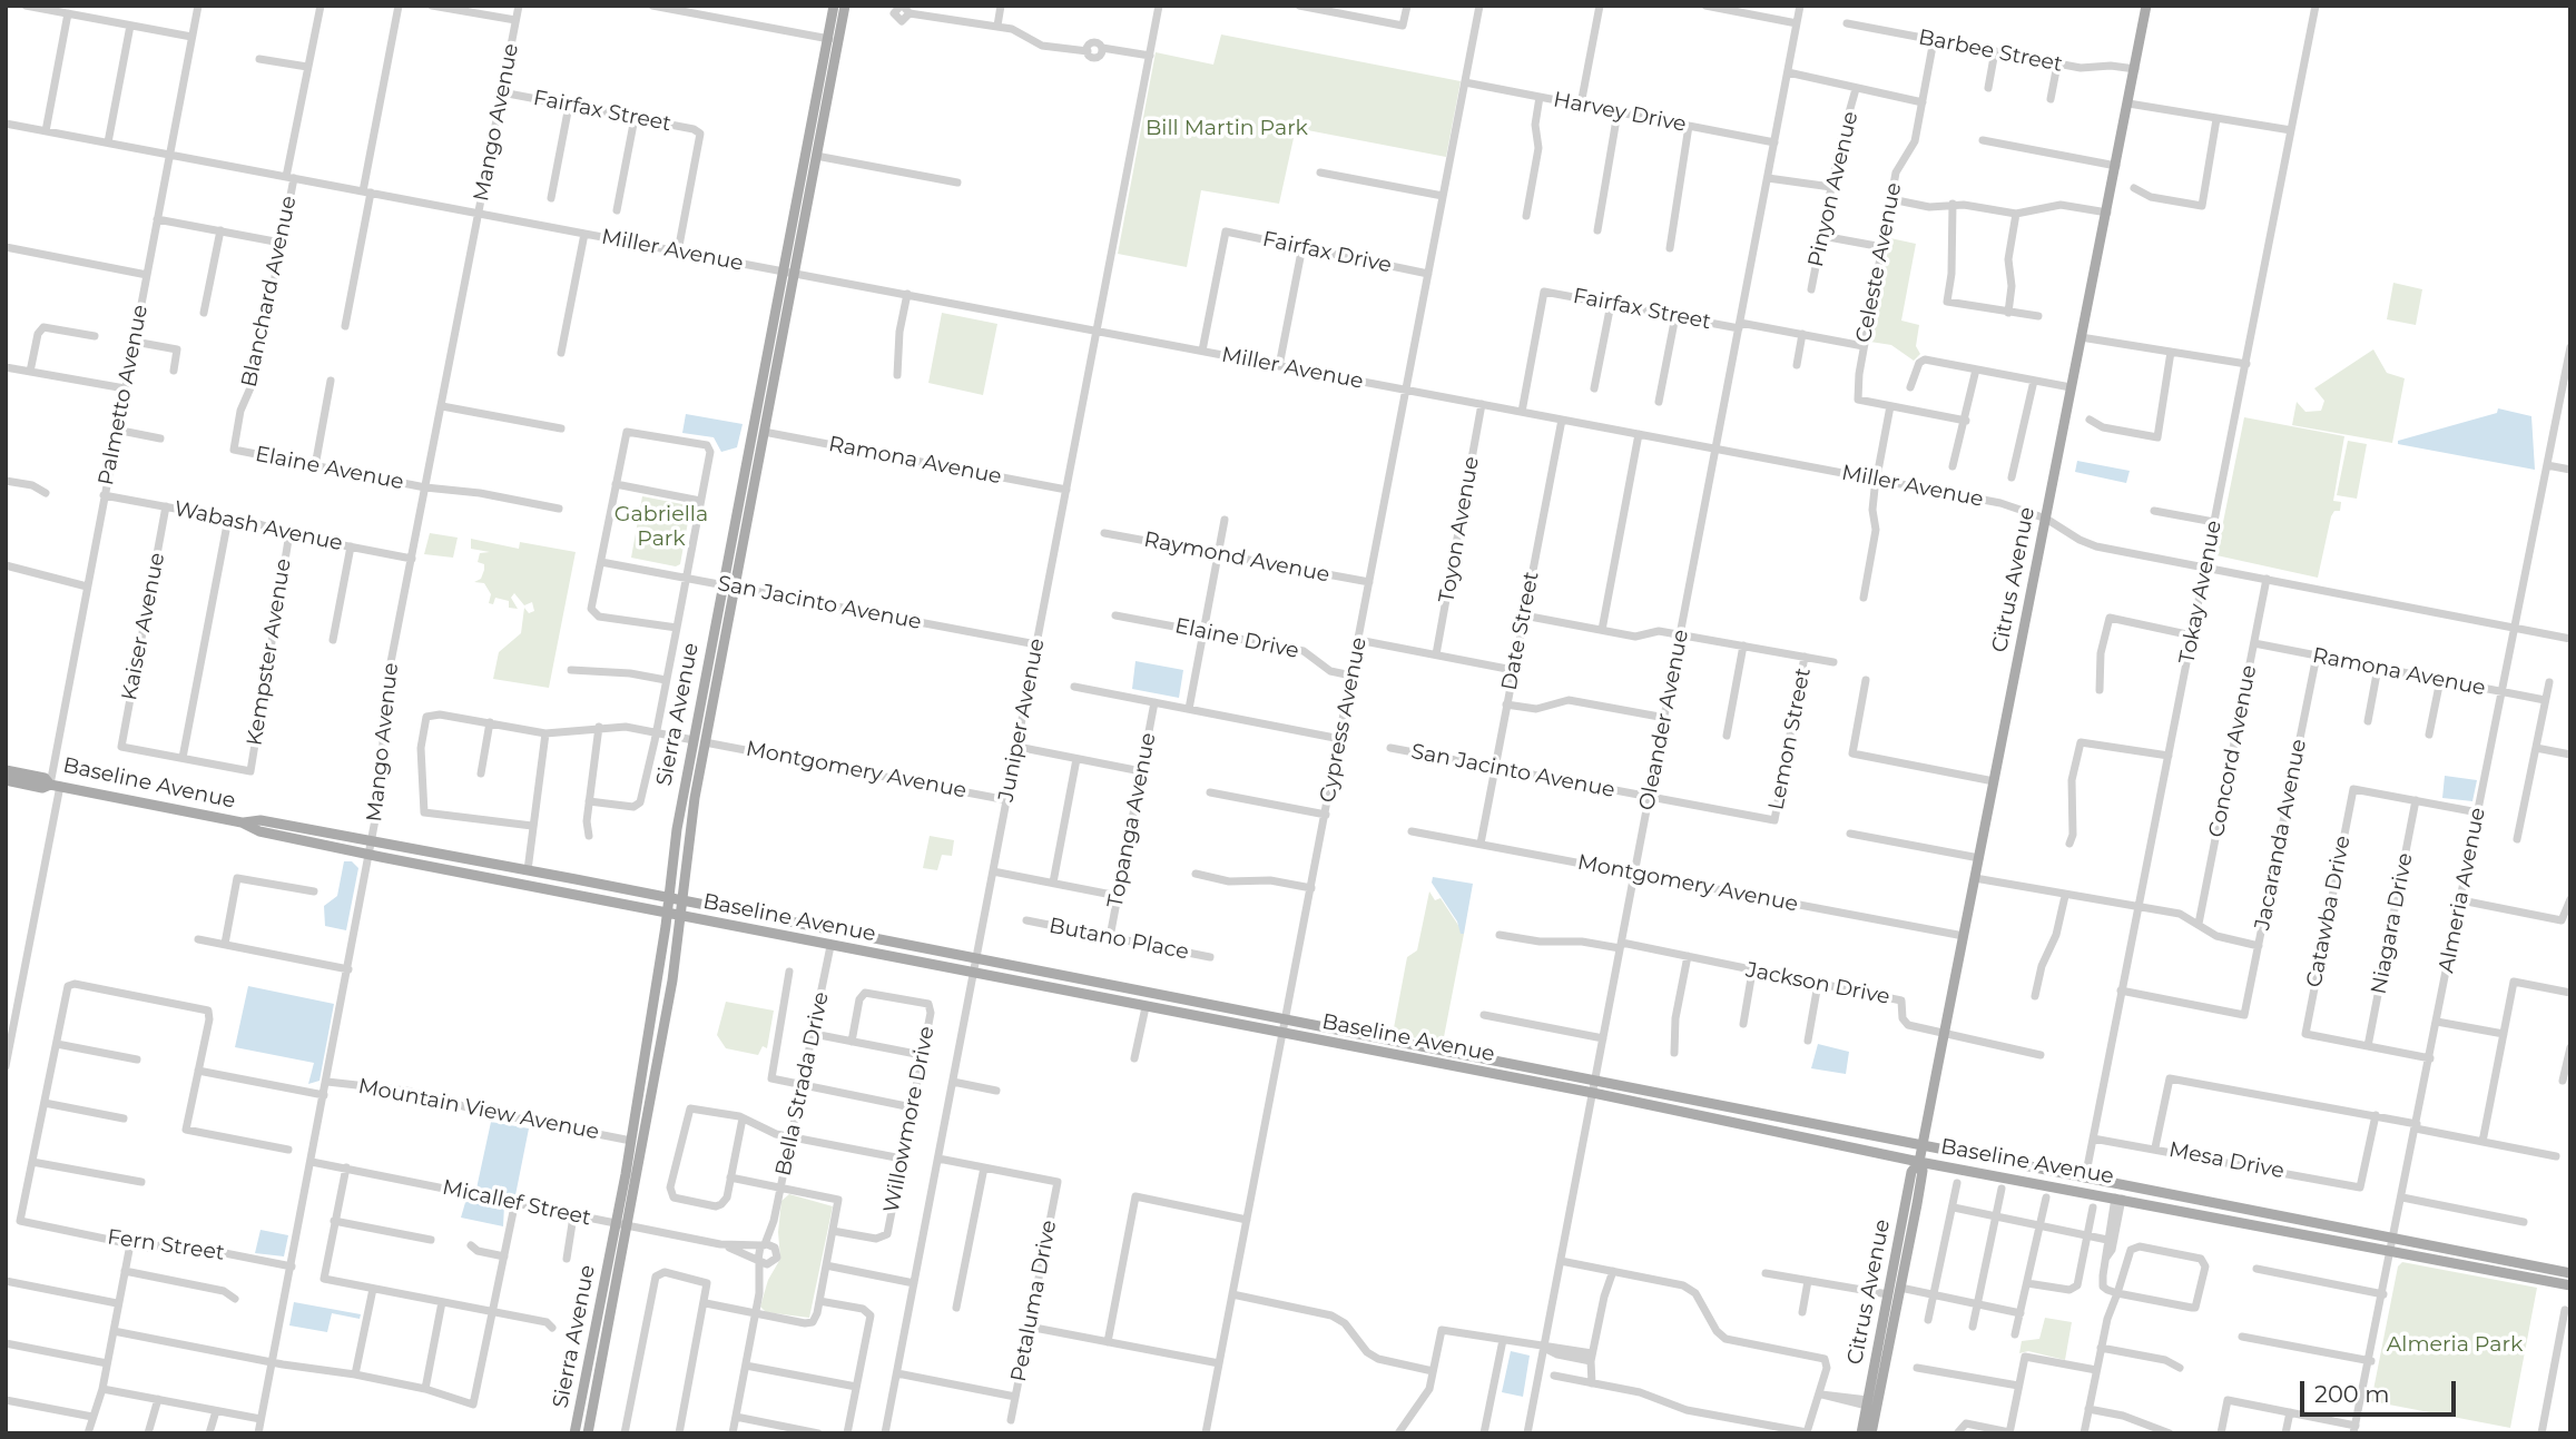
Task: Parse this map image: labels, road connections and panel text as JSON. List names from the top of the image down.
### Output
{
  "streets": {
    "main road": ["Citrus Avenue", "Sierra Avenue", "Baseline Avenue"],
    "street": [
      "Barbee Street",
      "Fairfax Street",
      "Harvey Drive",
      "Mango Avenue",
      "Pinyon Avenue",
      "Miller Avenue",
      "Fairfax Drive",
      "Celeste Avenue",
      "Blanchard Avenue",
      "Palmetto Avenue",
      "Ramona Avenue",
      "Elaine Avenue",
      "Wabash Avenue",
      "Toyon Avenue",
      "Raymond Avenue",
      "Tokay Avenue",
      "San Jacinto Avenue",
      "Kaiser Avenue",
      "Date Street",
      "Elaine Drive",
      "Kempster Avenue",
      "Juniper Avenue",
      "Cypress Avenue",
      "Oleander Avenue",
      "Lemon Street",
      "Concord Avenue",
      "Montgomery Avenue",
      "Topanga Avenue",
      "Jacaranda Avenue",
      "Almeria Avenue",
      "Catawba Drive",
      "Niagara Drive",
      "Butano Place",
      "Jackson Drive",
      "Bella Strada Drive",
      "Mountain View Avenue",
      "Willowmore Drive",
      "Mesa Drive",
      "Micallef Street",
      "Fern Street",
      "Petaluma Drive"
    ]
  },
  "crossings": [
    ["Barbee Street", "Celeste Avenue"],
    ["Barbee Street", "Citrus Avenue"],
    ["Fairfax Street", "Mango Avenue"],
    ["Fairfax Street", "Miller Avenue"],
    ["Fairfax Street", "Celeste Avenue"],
    ["Fairfax Street", "Oleander Avenue"],
    ["Harvey Drive", "Cypress Avenue"],
    ["Harvey Drive", "Oleander Avenue"],
    ["Mango Avenue", "Miller Avenue"],
    ["Mango Avenue", "Elaine Avenue"],
    ["Mango Avenue", "Wabash Avenue"],
    ["Mango Avenue", "Baseline Avenue"],
    ["Mango Avenue", "Mountain View Avenue"],
    ["Mango Avenue", "Micallef Street"],
    ["Mango Avenue", "Fern Street"],
    ["Miller Avenue", "Fairfax Drive"],
    ["Miller Avenue", "Blanchard Avenue"],
    ["Miller Avenue", "Palmetto Avenue"],
    ["Miller Avenue", "Toyon Avenue"],
    ["Miller Avenue", "Citrus Avenue"],
    ["Miller Avenue", "Tokay Avenue"],
    ["Miller Avenue", "Date Street"],
    ["Miller Avenue", "Sierra Avenue"],
    ["Miller Avenue", "Juniper Avenue"],
    ["Miller Avenue", "Cypress Avenue"],
    ["Miller Avenue", "Oleander Avenue"],
    ["Miller Avenue", "Concord Avenue"],
    ["Miller Avenue", "Almeria Avenue"],
    ["Fairfax Drive", "Cypress Avenue"],
    ["Blanchard Avenue", "Elaine Avenue"],
    ["Palmetto Avenue", "Wabash Avenue"],
    ["Palmetto Avenue", "Baseline Avenue"],
    ["Ramona Avenue", "Sierra Avenue"],
    ["Ramona Avenue", "Juniper Avenue"],
    ["Ramona Avenue", "Concord Avenue"],
    ["Ramona Avenue", "Jacaranda Avenue"],
    ["Ramona Avenue", "Almeria Avenue"],
    ["Wabash Avenue", "Kaiser Avenue"],
    ["Wabash Avenue", "Kempster Avenue"],
    ["Raymond Avenue", "Cypress Avenue"],
    ["Citrus Avenue", "Montgomery Avenue"],
    ["Citrus Avenue", "Baseline Avenue"],
    ["Citrus Avenue", "Jackson Drive"],
    ["Tokay Avenue", "Baseline Avenue"],
    ["Tokay Avenue", "Jacaranda Avenue"],
    ["Tokay Avenue", "Mesa Drive"],
    ["San Jacinto Avenue", "Date Street"],
    ["San Jacinto Avenue", "Sierra Avenue"],
    ["San Jacinto Avenue", "Juniper Avenue"],
    ["San Jacinto Avenue", "Oleander Avenue"],
    ["San Jacinto Avenue", "Lemon Street"],
    ["Kaiser Avenue", "Kempster Avenue"],
    ["Date Street", "Montgomery Avenue"],
    ["Elaine Drive", "Cypress Avenue"],
    ["Sierra Avenue", "Montgomery Avenue"],
    ["Sierra Avenue", "Baseline Avenue"],
    ["Sierra Avenue", "Mountain View Avenue"],
    ["Sierra Avenue", "Micallef Street"],
    ["Juniper Avenue", "Montgomery Avenue"],
    ["Juniper Avenue", "Baseline Avenue"],
    ["Cypress Avenue", "Baseline Avenue"],
    ["Oleander Avenue", "Montgomery Avenue"],
    ["Oleander Avenue", "Baseline Avenue"],
    ["Oleander Avenue", "Jackson Drive"],
    ["Baseline Avenue", "Almeria Avenue"],
    ["Baseline Avenue", "Bella Strada Drive"],
    ["Topanga Avenue", "Butano Place"],
    ["Catawba Drive", "Niagara Drive"],
    ["Bella Strada Drive", "Micallef Street"]
  ],
  "parks": ["Bill Martin Park", "Gabriella Park", "Almeria Park"],
  "scale_bar": "200 m"
}
